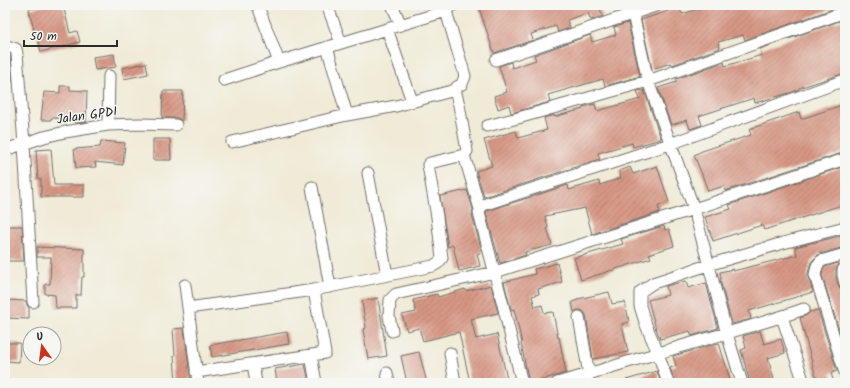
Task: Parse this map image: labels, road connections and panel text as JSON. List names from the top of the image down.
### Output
{
  "streets": {
    "street": ["Jalan GPDI"]
  },
  "scale_bar": "50 m",
  "north": "top"
}
